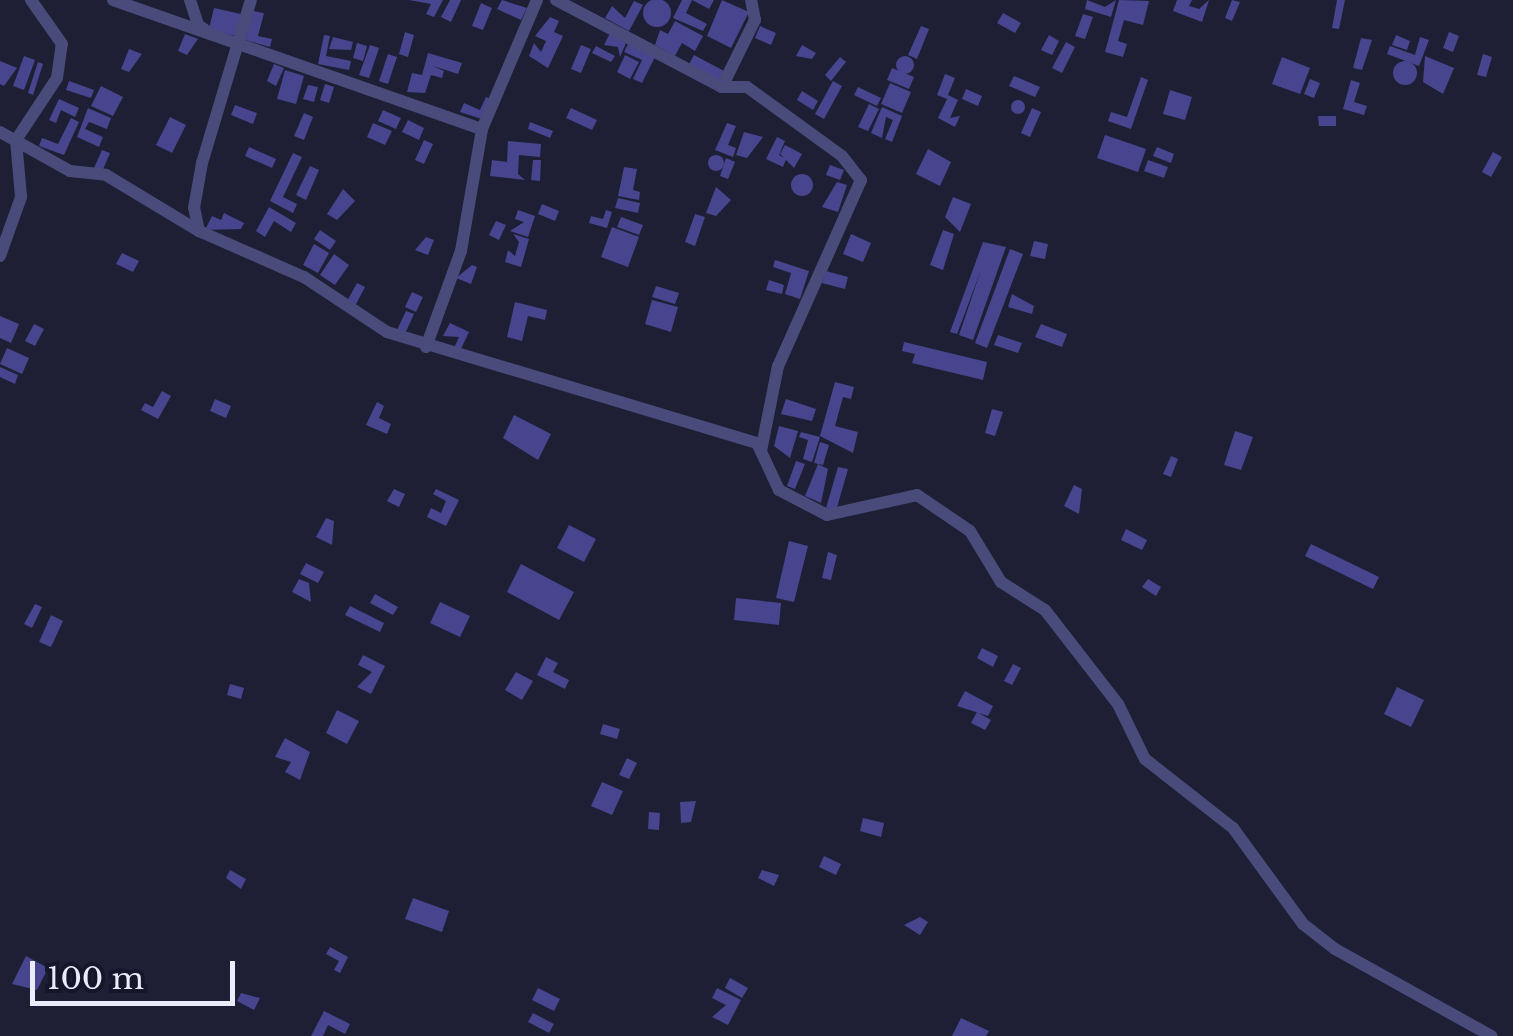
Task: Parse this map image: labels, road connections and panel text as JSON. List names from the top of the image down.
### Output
{
  "scale_bar": "100 m"
}
